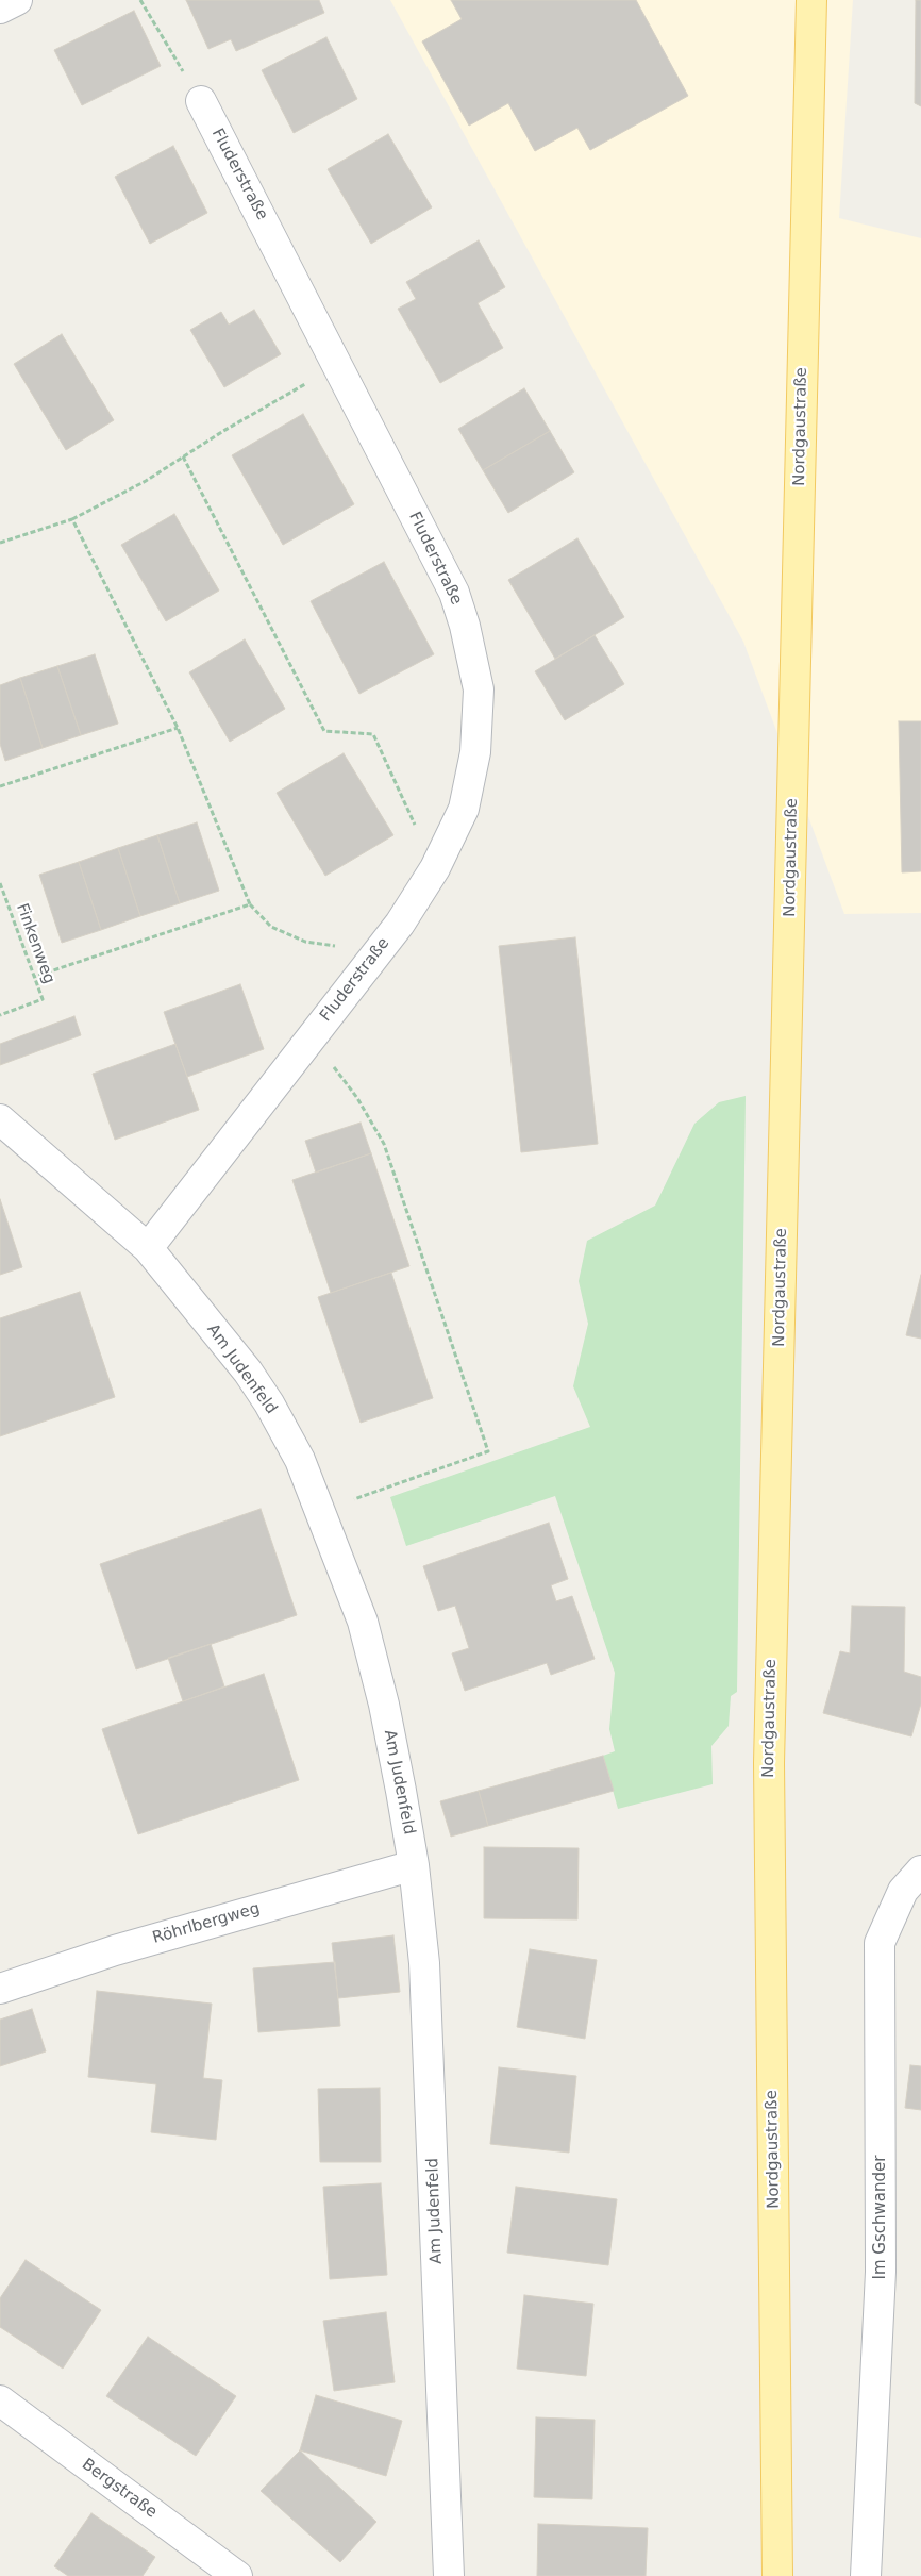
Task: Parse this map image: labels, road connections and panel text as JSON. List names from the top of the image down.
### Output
{
  "streets": {
    "main road": ["Nordgaustraße"],
    "street": [
      "Fluderstraße",
      "Am Judenfeld",
      "Röhrlbergweg",
      "Im Gschwander",
      "Bergstraße"
    ],
    "path": ["Finkenweg"]
  },
  "crossings": [
    ["Fluderstraße", "Am Judenfeld"],
    ["Am Judenfeld", "Röhrlbergweg"]
  ]
}
